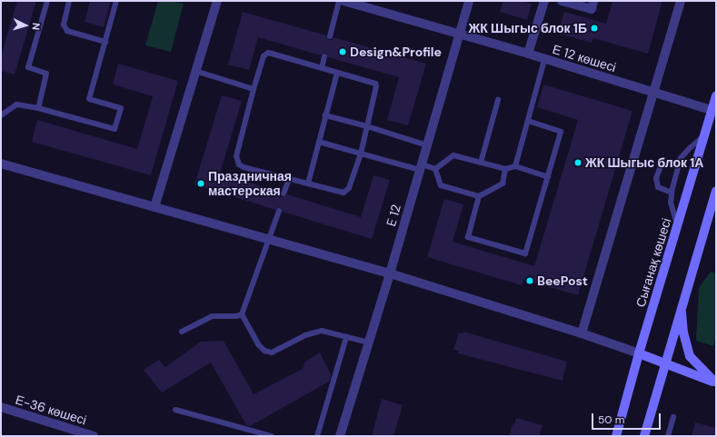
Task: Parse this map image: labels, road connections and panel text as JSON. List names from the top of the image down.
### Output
{
  "streets": {
    "main road": ["Сығанақ көшесі"],
    "street": ["Е 12 көшесі", "E 12", "Е-36 көшесі"]
  },
  "crossings": [
    ["Е 12 көшесі", "E 12"],
    ["Е 12 көшесі", "Сығанақ көшесі"]
  ],
  "places": [
    "ЖК Шыгыс блок 1Б",
    "Design&Profile",
    "ЖК Шыгыс блок 1А",
    "Праздничная мастерская",
    "BeePost"
  ],
  "scale_bar": "50 m",
  "north": "right"
}
